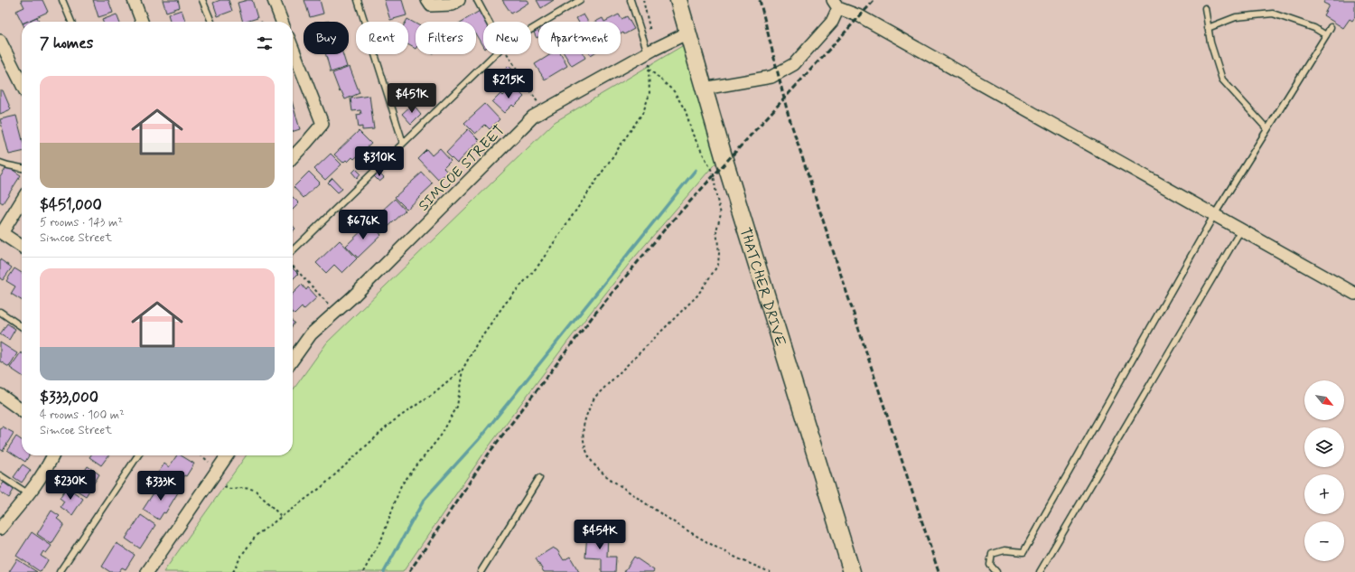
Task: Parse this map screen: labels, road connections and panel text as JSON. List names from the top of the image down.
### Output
{
  "streets": {
    "main road": ["THATCHER DRIVE"],
    "street": ["SIMCOE STREET"]
  },
  "crossings": [
    ["SIMCOE STREET", "THATCHER DRIVE"]
  ],
  "north": "bottom right",
  "page": {
    "chip": [
      "Buy",
      "Rent",
      "Filters",
      "New",
      "Apartment"
    ],
    "heading": "7 homes",
    "list": [
      {
        "name": "$451,000",
        "note": "5 rooms · 143 m² · Simcoe Street"
      },
      {
        "name": "$333,000",
        "note": "4 rooms · 100 m² · Simcoe Street"
      }
    ],
    "price": [
      "$215K",
      "$451K",
      "$310K",
      "$676K",
      "$230K",
      "$333K",
      "$454K"
    ],
    "map_buttons": ["+", "−"]
  }
}
